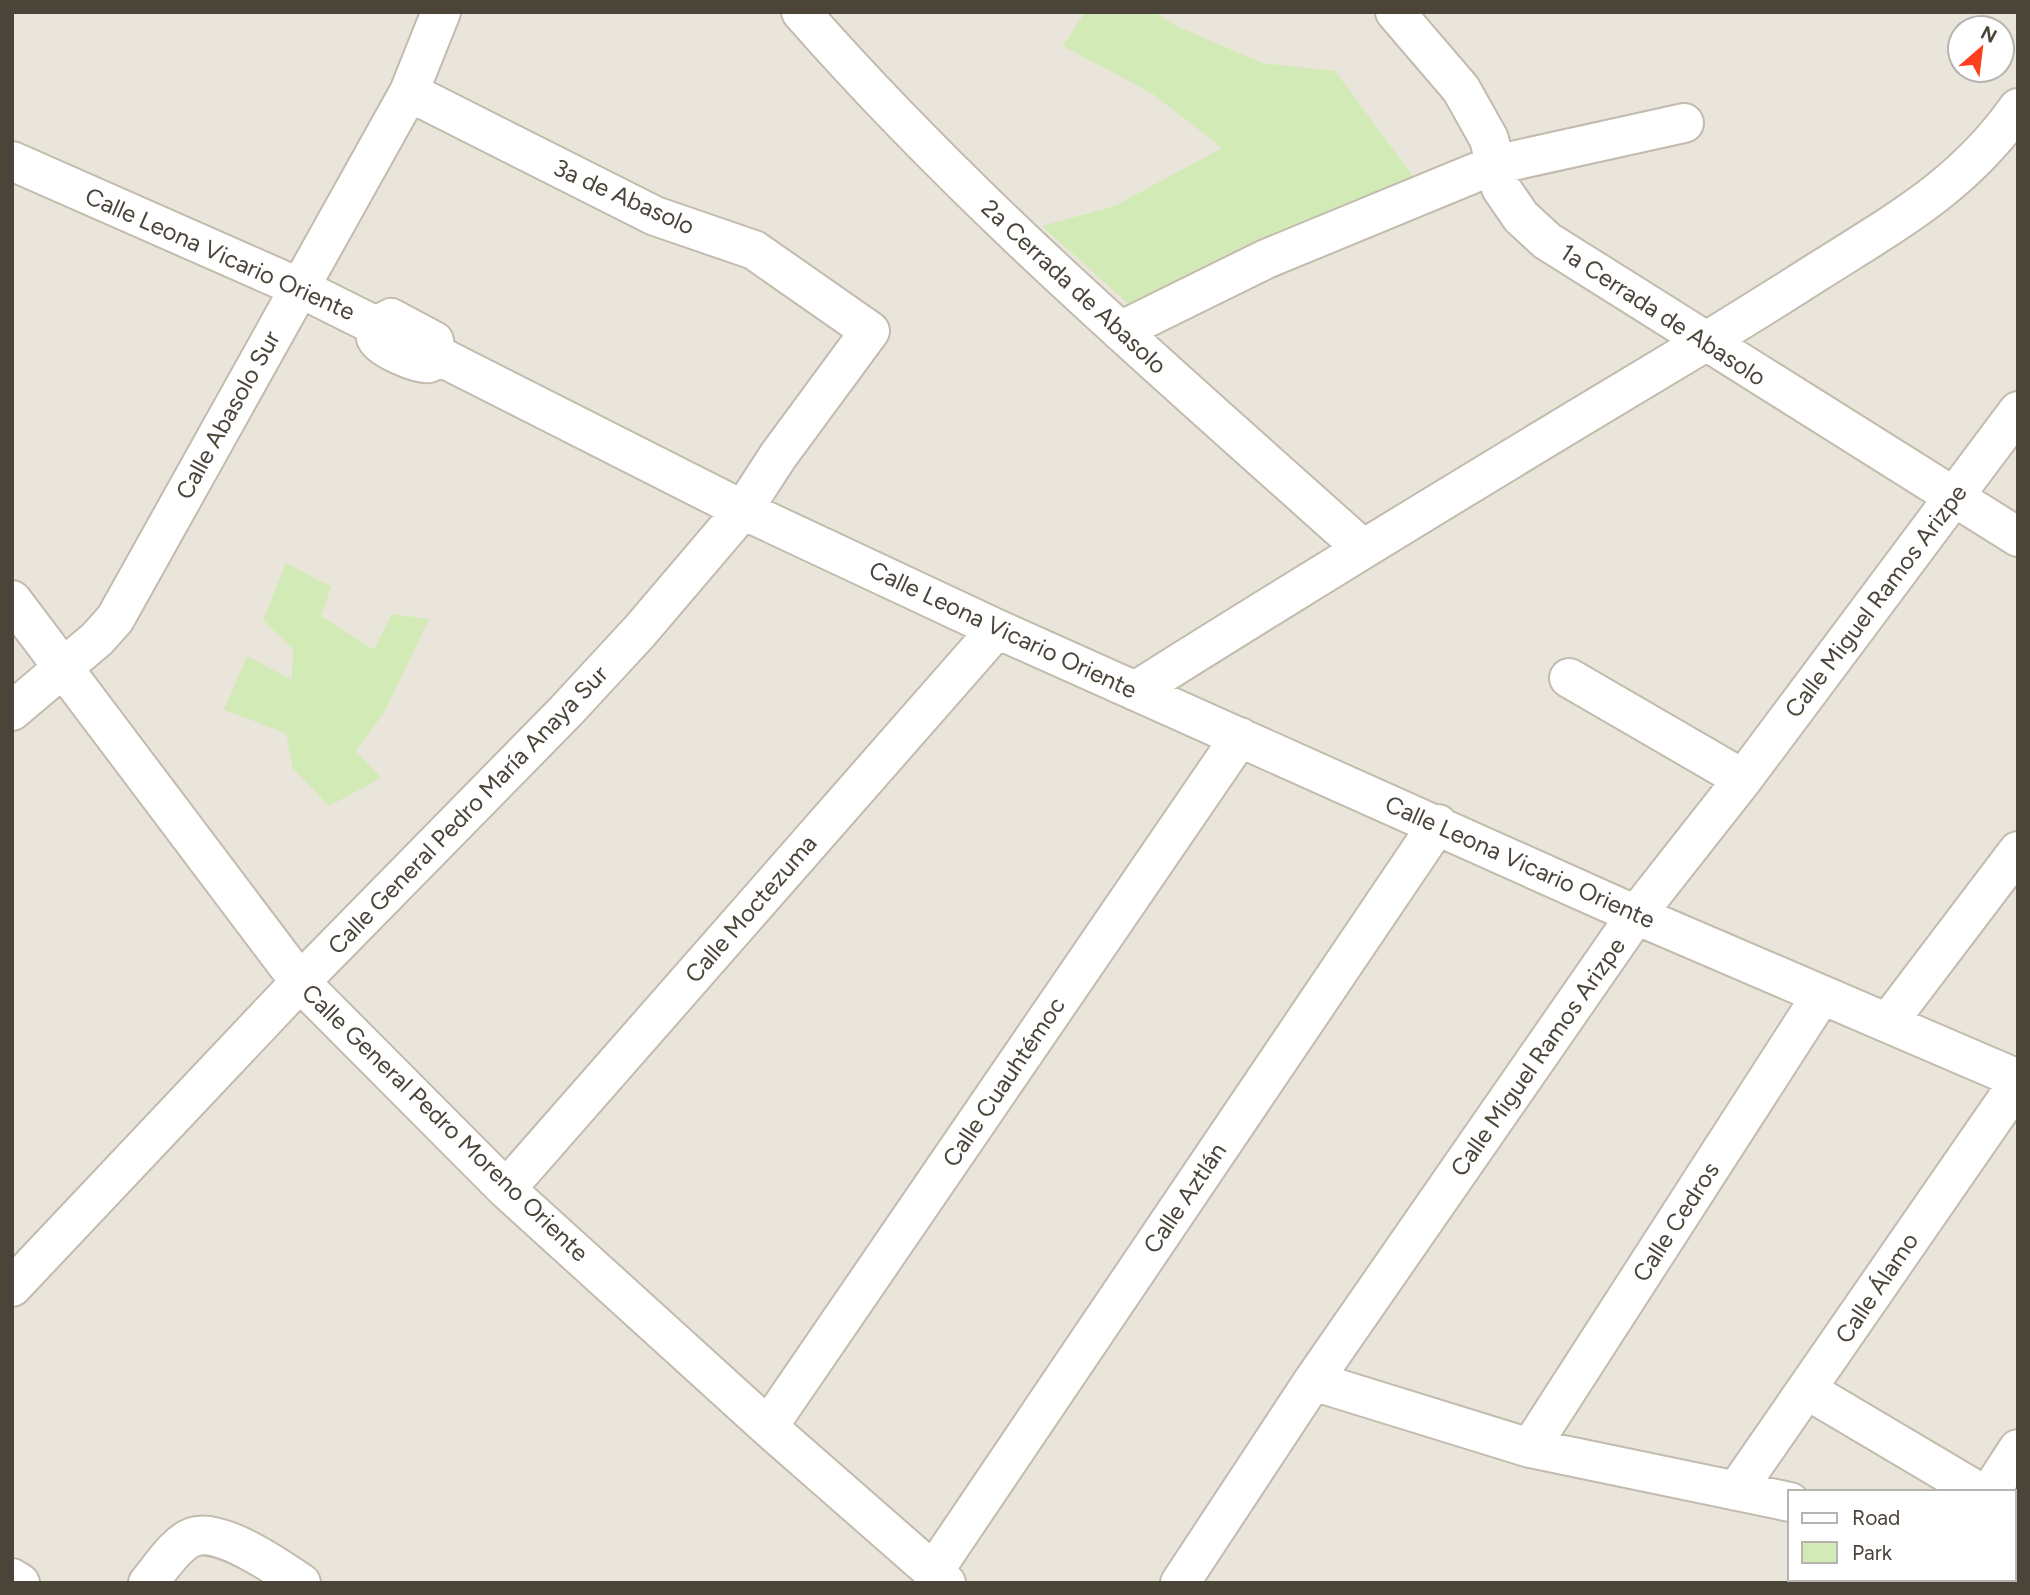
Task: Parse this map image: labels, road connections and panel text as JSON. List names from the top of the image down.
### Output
{
  "streets": {
    "street": [
      "3a de Abasolo",
      "Calle Leona Vicario Oriente",
      "2a Cerrada de Abasolo",
      "1a Cerrada de Abasolo",
      "Calle Abasolo Sur",
      "Calle Miguel Ramos Arizpe",
      "Calle General Pedro María Anaya Sur",
      "Calle Moctezuma",
      "Calle Cuauhtémoc",
      "Calle General Pedro Moreno Oriente",
      "Calle Aztlán",
      "Calle Cedros",
      "Calle Álamo"
    ]
  },
  "crossings": [
    ["3a de Abasolo", "Calle Abasolo Sur"],
    ["3a de Abasolo", "Calle General Pedro María Anaya Sur"],
    ["Calle Leona Vicario Oriente", "Calle Abasolo Sur"],
    ["Calle Leona Vicario Oriente", "Calle Miguel Ramos Arizpe"],
    ["Calle Leona Vicario Oriente", "Calle General Pedro María Anaya Sur"],
    ["Calle Leona Vicario Oriente", "Calle Moctezuma"],
    ["Calle Leona Vicario Oriente", "Calle Cuauhtémoc"],
    ["Calle Leona Vicario Oriente", "Calle Aztlán"],
    ["Calle Leona Vicario Oriente", "Calle Cedros"],
    ["Calle Leona Vicario Oriente", "Calle Álamo"],
    ["1a Cerrada de Abasolo", "Calle Miguel Ramos Arizpe"],
    ["Calle Abasolo Sur", "Calle General Pedro Moreno Oriente"],
    ["Calle General Pedro María Anaya Sur", "Calle General Pedro Moreno Oriente"],
    ["Calle Moctezuma", "Calle General Pedro Moreno Oriente"],
    ["Calle Cuauhtémoc", "Calle General Pedro Moreno Oriente"],
    ["Calle General Pedro Moreno Oriente", "Calle Aztlán"]
  ],
  "legend": ["Road", "Park"],
  "north": "top right"
}
